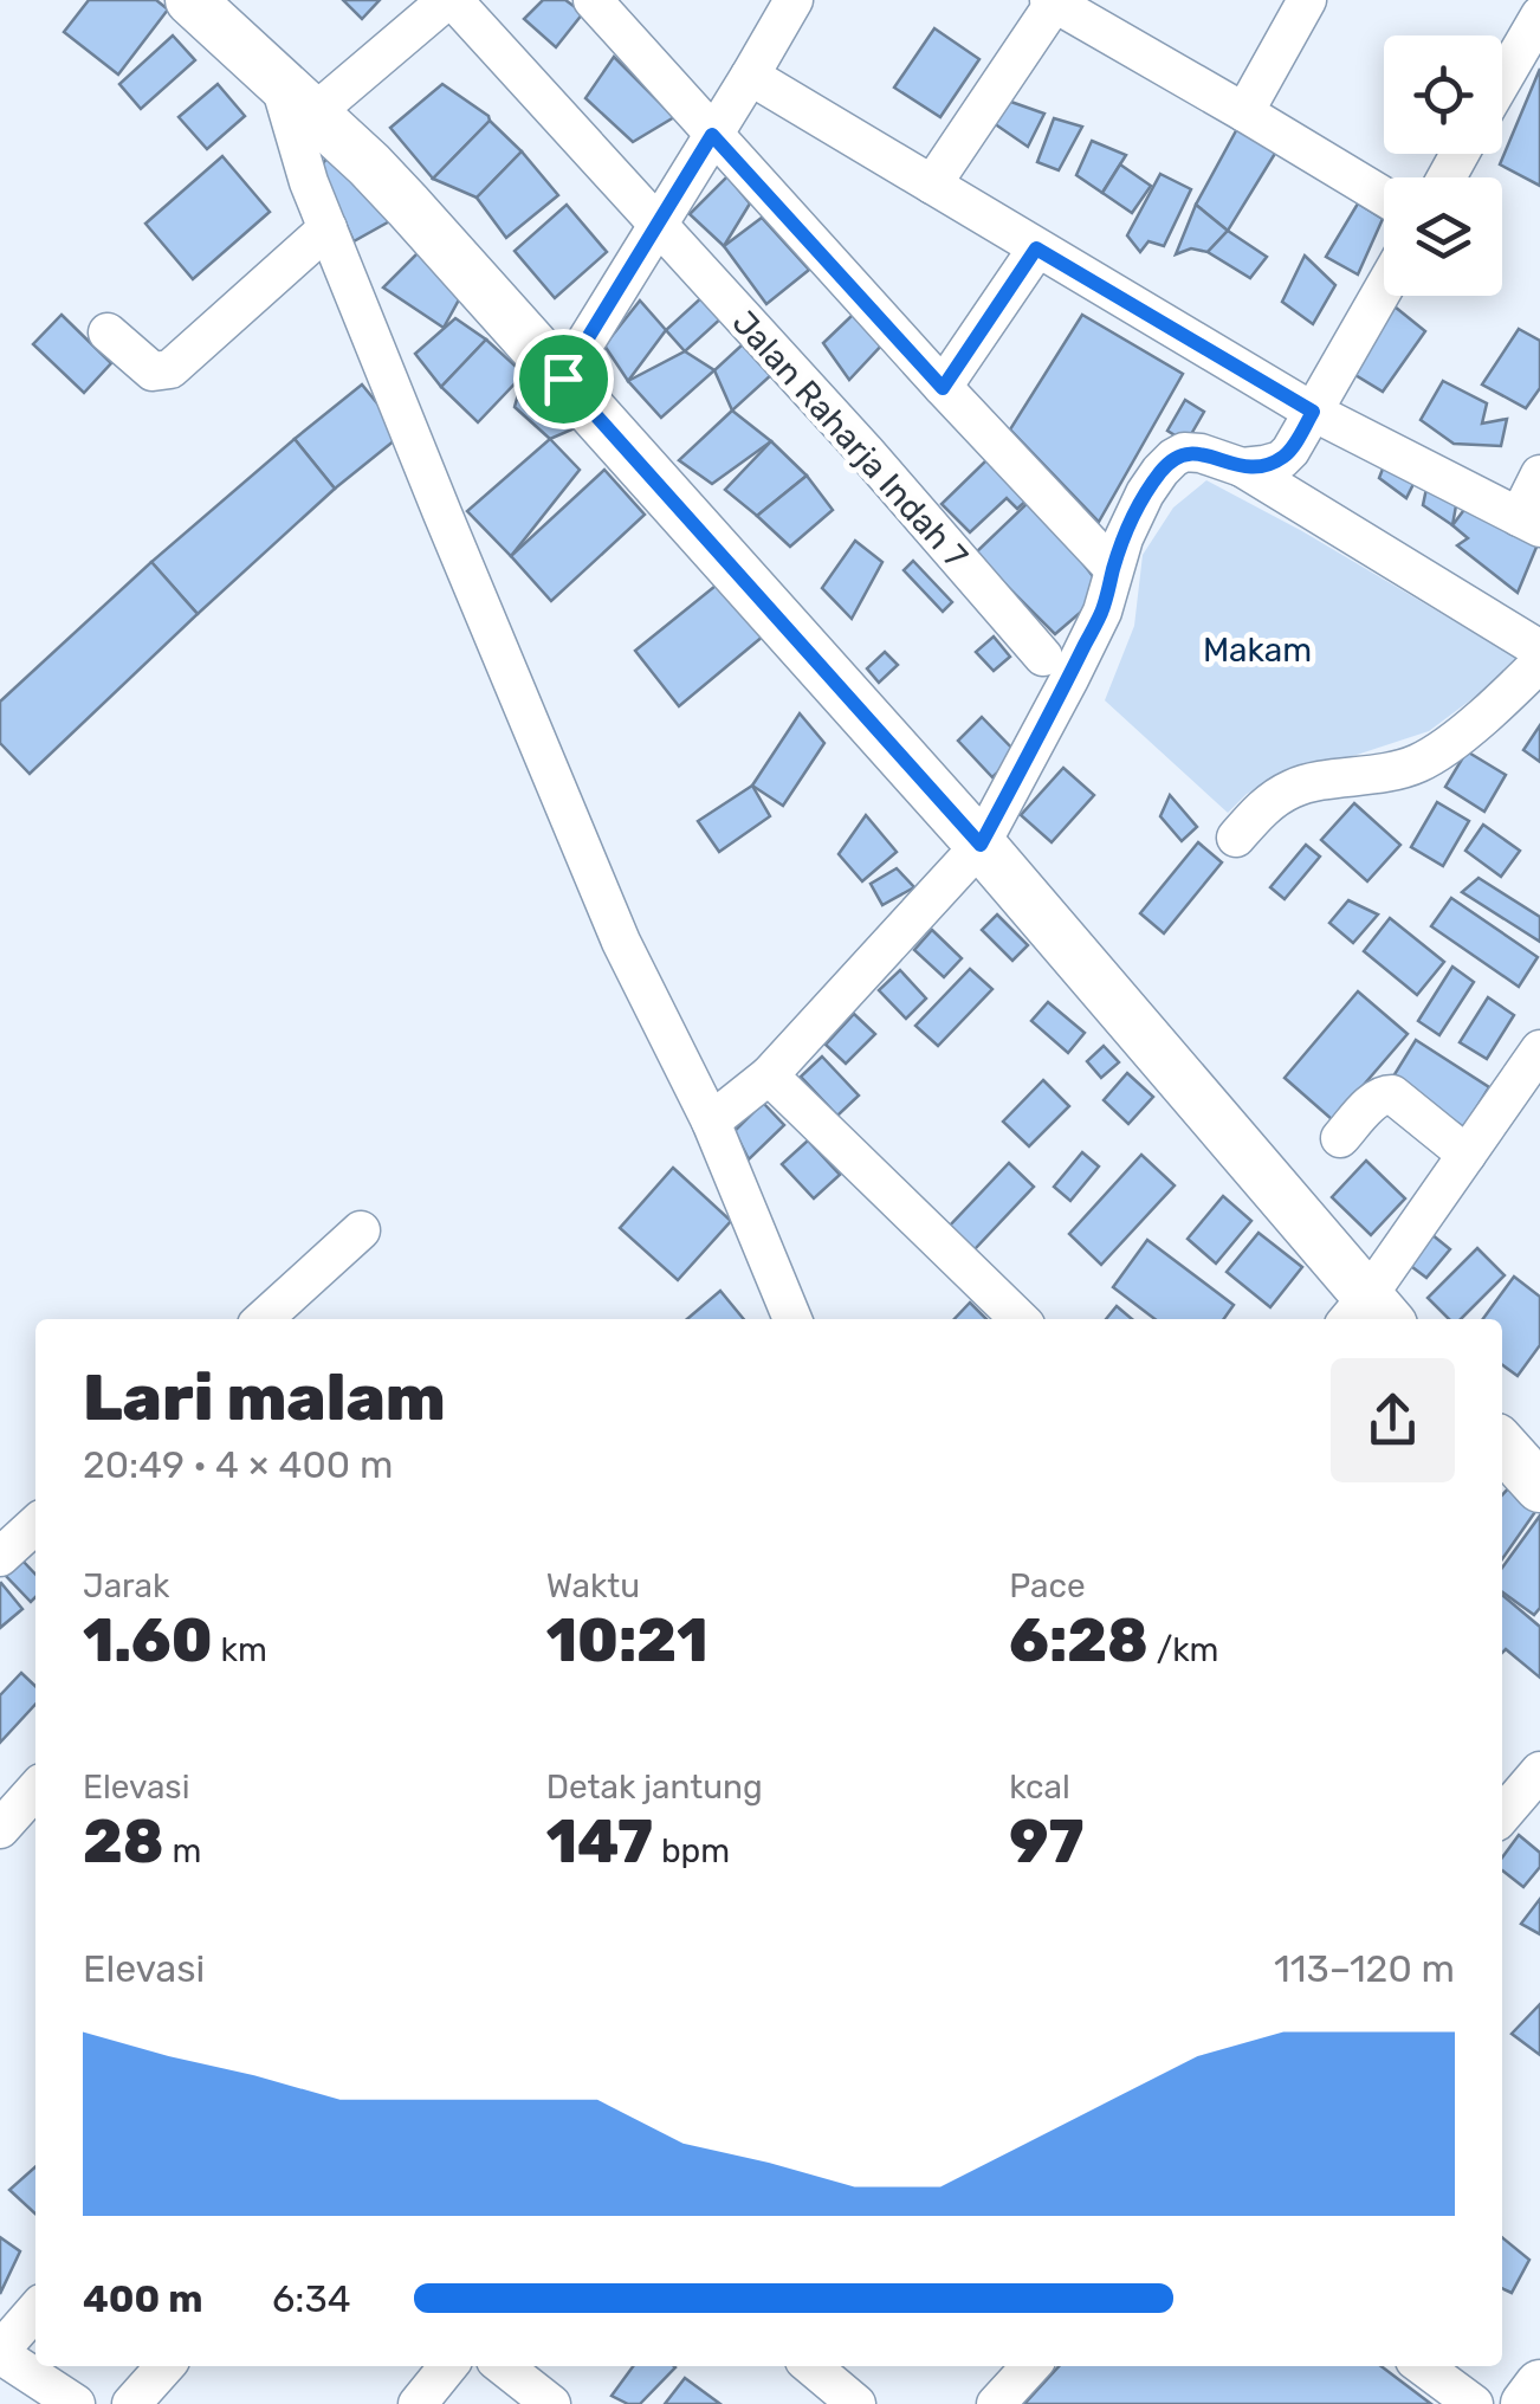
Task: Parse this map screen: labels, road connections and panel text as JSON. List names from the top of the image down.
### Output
{
  "streets": {
    "street": ["Jalan Raharja Indah 7"]
  },
  "parks": ["Makam"],
  "page": {
    "heading": ["Lari malam", "20:49 · 4 × 400 m"],
    "stats": [
      ["Jarak", "1.60 km"],
      ["Waktu", "10:21"],
      ["Pace", "6:28 /km"],
      ["Elevasi", "28 m"],
      ["Detak jantung", "147 bpm"],
      ["kcal", "97"]
    ],
    "chart": ["Elevasi", "113–120 m"],
    "list": [
      {
        "name": "400 m",
        "note": "6:34"
      }
    ]
  }
}
